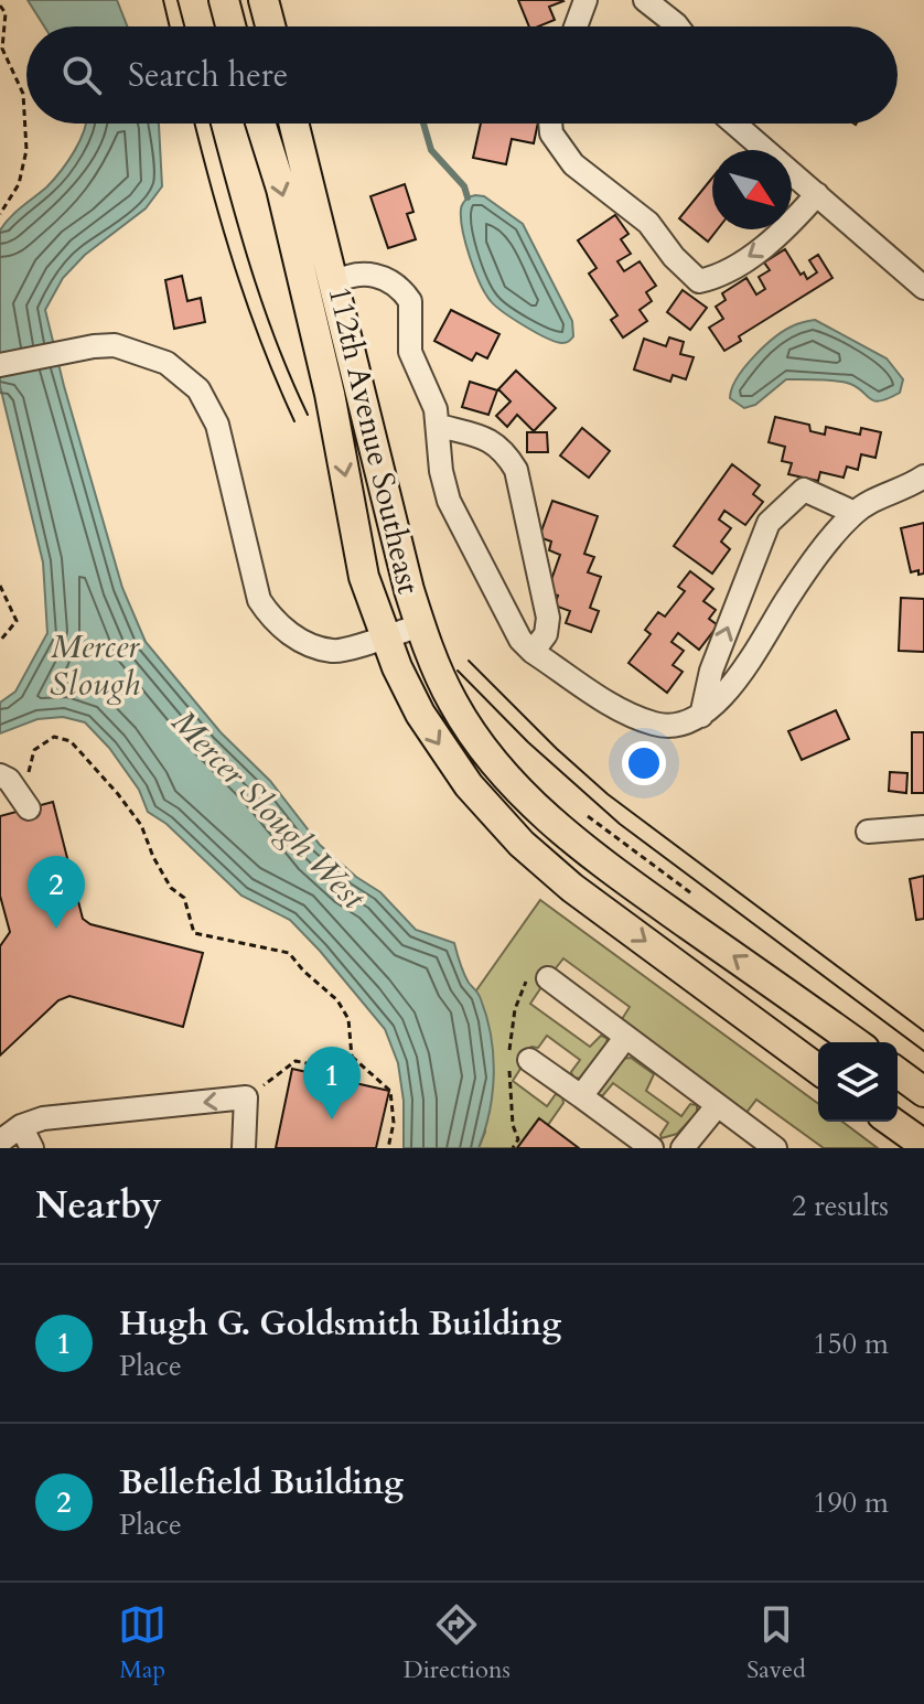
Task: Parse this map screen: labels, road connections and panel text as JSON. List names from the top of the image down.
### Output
{
  "streets": {
    "main road": ["112th Avenue Southeast"]
  },
  "water": ["Mercer Slough", "Mercer Slough West"],
  "north": "bottom right",
  "page": {
    "search": "Search here",
    "pins": ["2", "1"],
    "heading": ["Nearby", "2 results"],
    "list": [
      {
        "mark": "1",
        "name": "Hugh G. Goldsmith Building",
        "note": "Place",
        "value": "150 m"
      },
      {
        "mark": "2",
        "name": "Bellefield Building",
        "note": "Place",
        "value": "190 m"
      }
    ],
    "nav": ["Map", "Directions", "Saved"]
  }
}
